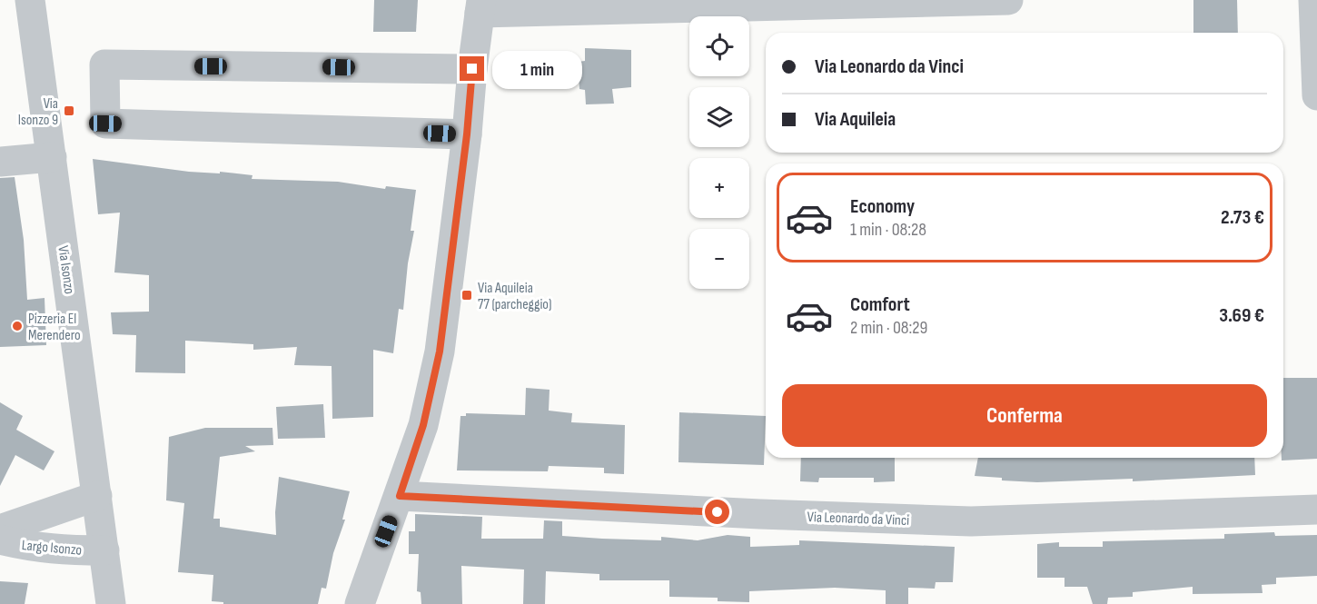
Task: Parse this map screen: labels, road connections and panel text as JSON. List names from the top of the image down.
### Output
{
  "streets": {
    "street": ["Via Isonzo", "Via Leonardo da Vinci", "Largo Isonzo"]
  },
  "crossings": [
    ["Via Isonzo", "Largo Isonzo"]
  ],
  "places": {
    "transit": ["Via Isonzo 9", "Via Aquileia 77 (parcheggio)"],
    "other": ["Pizzeria El Merendero"]
  },
  "page": {
    "map_buttons": ["+", "−"],
    "banner": ["Via Leonardo da Vinci", "Via Aquileia"],
    "bubble": "1 min",
    "list": [
      {
        "name": "Economy",
        "note": "1 min · 08:28",
        "value": "2.73 €"
      },
      {
        "name": "Comfort",
        "note": "2 min · 08:29",
        "value": "3.69 €"
      }
    ],
    "buttons": "Conferma"
  }
}
